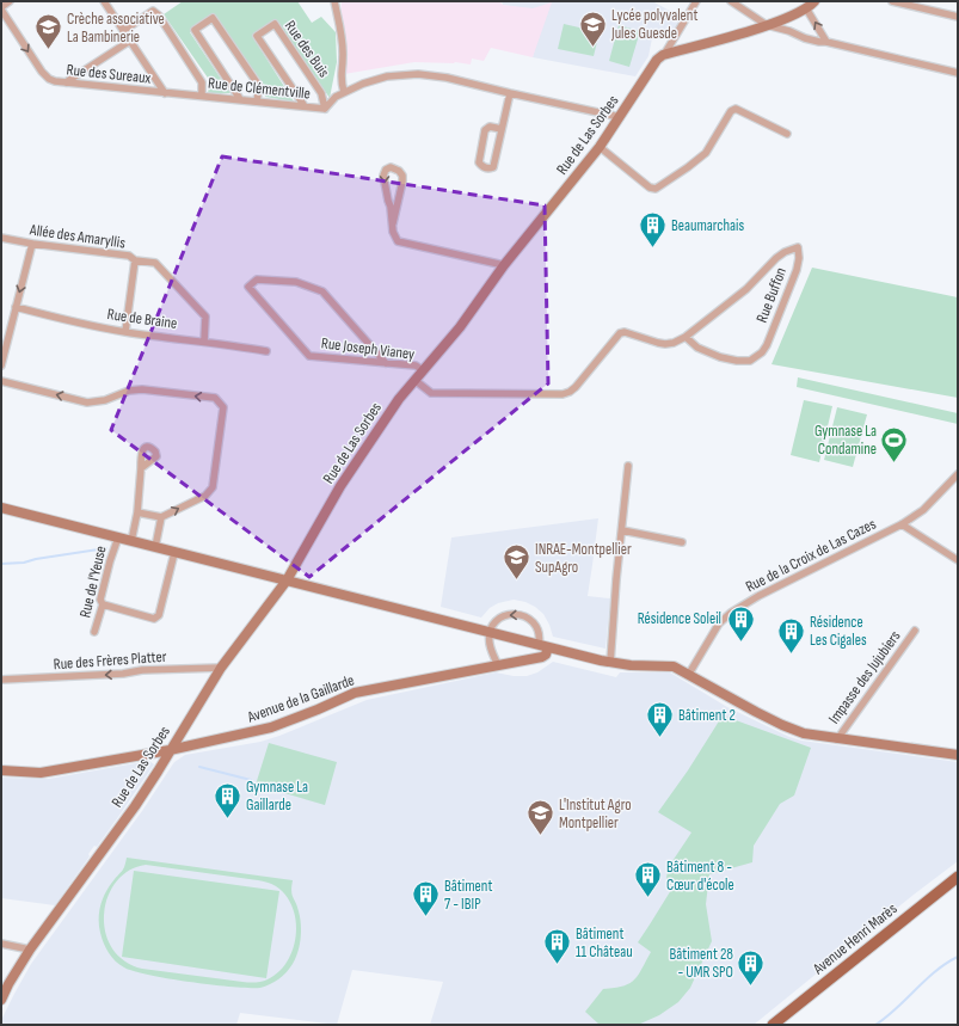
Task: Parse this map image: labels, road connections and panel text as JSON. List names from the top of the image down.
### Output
{
  "streets": {
    "main road": ["Avenue Henri Marès"],
    "street": [
      "Rue des Buis",
      "Rue des Sureaux",
      "Rue de Clémentville",
      "Rue de Las Sorbes",
      "Allée des Amaryllis",
      "Rue Buffon",
      "Rue de Braine",
      "Rue Joseph Vianey",
      "Rue de la Croix de Las Cazes",
      "Rue de l'Yeuse",
      "Rue des Frères Platter",
      "Impasse des Jujubiers",
      "Avenue de la Gaillarde"
    ]
  },
  "crossings": [
    ["Rue des Buis", "Rue de Clémentville"],
    ["Rue des Sureaux", "Rue de Clémentville"],
    ["Rue de Clémentville", "Rue de Las Sorbes"],
    ["Rue de Las Sorbes", "Rue Buffon"],
    ["Rue de Las Sorbes", "Rue Joseph Vianey"],
    ["Rue de Las Sorbes", "Rue des Frères Platter"],
    ["Rue de Las Sorbes", "Avenue de la Gaillarde"],
    ["Allée des Amaryllis", "Rue de Braine"]
  ],
  "one_way": ["Rue des Sureaux", "Rue des Frères Platter"],
  "places": {
    "school or university": [
      "Lycée polyvalent Jules Guesde",
      "Crèche associative La Bambinerie",
      "INRAE-Montpellier SupAgro",
      "L'Institut Agro Montpellier"
    ],
    "building": [
      "Beaumarchais",
      "Résidence Soleil",
      "Résidence Les Cigales",
      "Bâtiment 2",
      "Gymnase La Gaillarde",
      "Bâtiment 8 - Cœur d'école",
      "Bâtiment 7 - IBIP",
      "Bâtiment 11 Château",
      "Bâtiment 28 - UMR SPO"
    ],
    "sports": ["Gymnase La Condamine"]
  }
}
